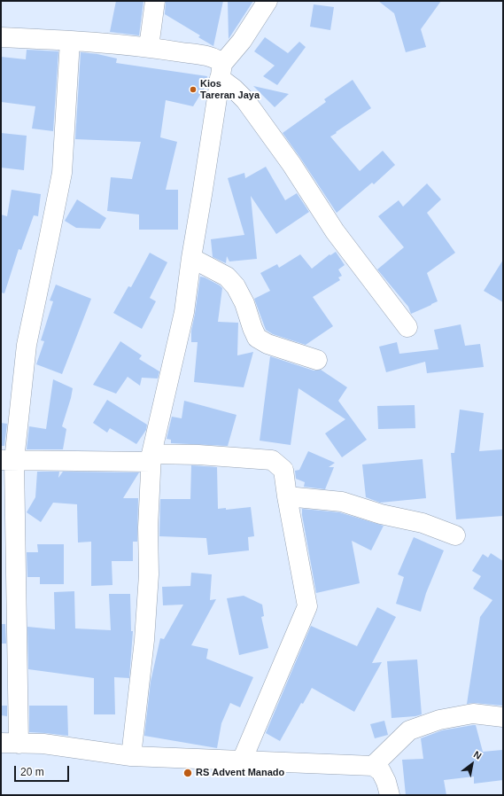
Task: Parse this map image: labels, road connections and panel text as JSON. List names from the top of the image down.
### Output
{
  "places": ["Kios Tareran Jaya", "RS Advent Manado"],
  "scale_bar": "20 m",
  "north": "top right"
}
